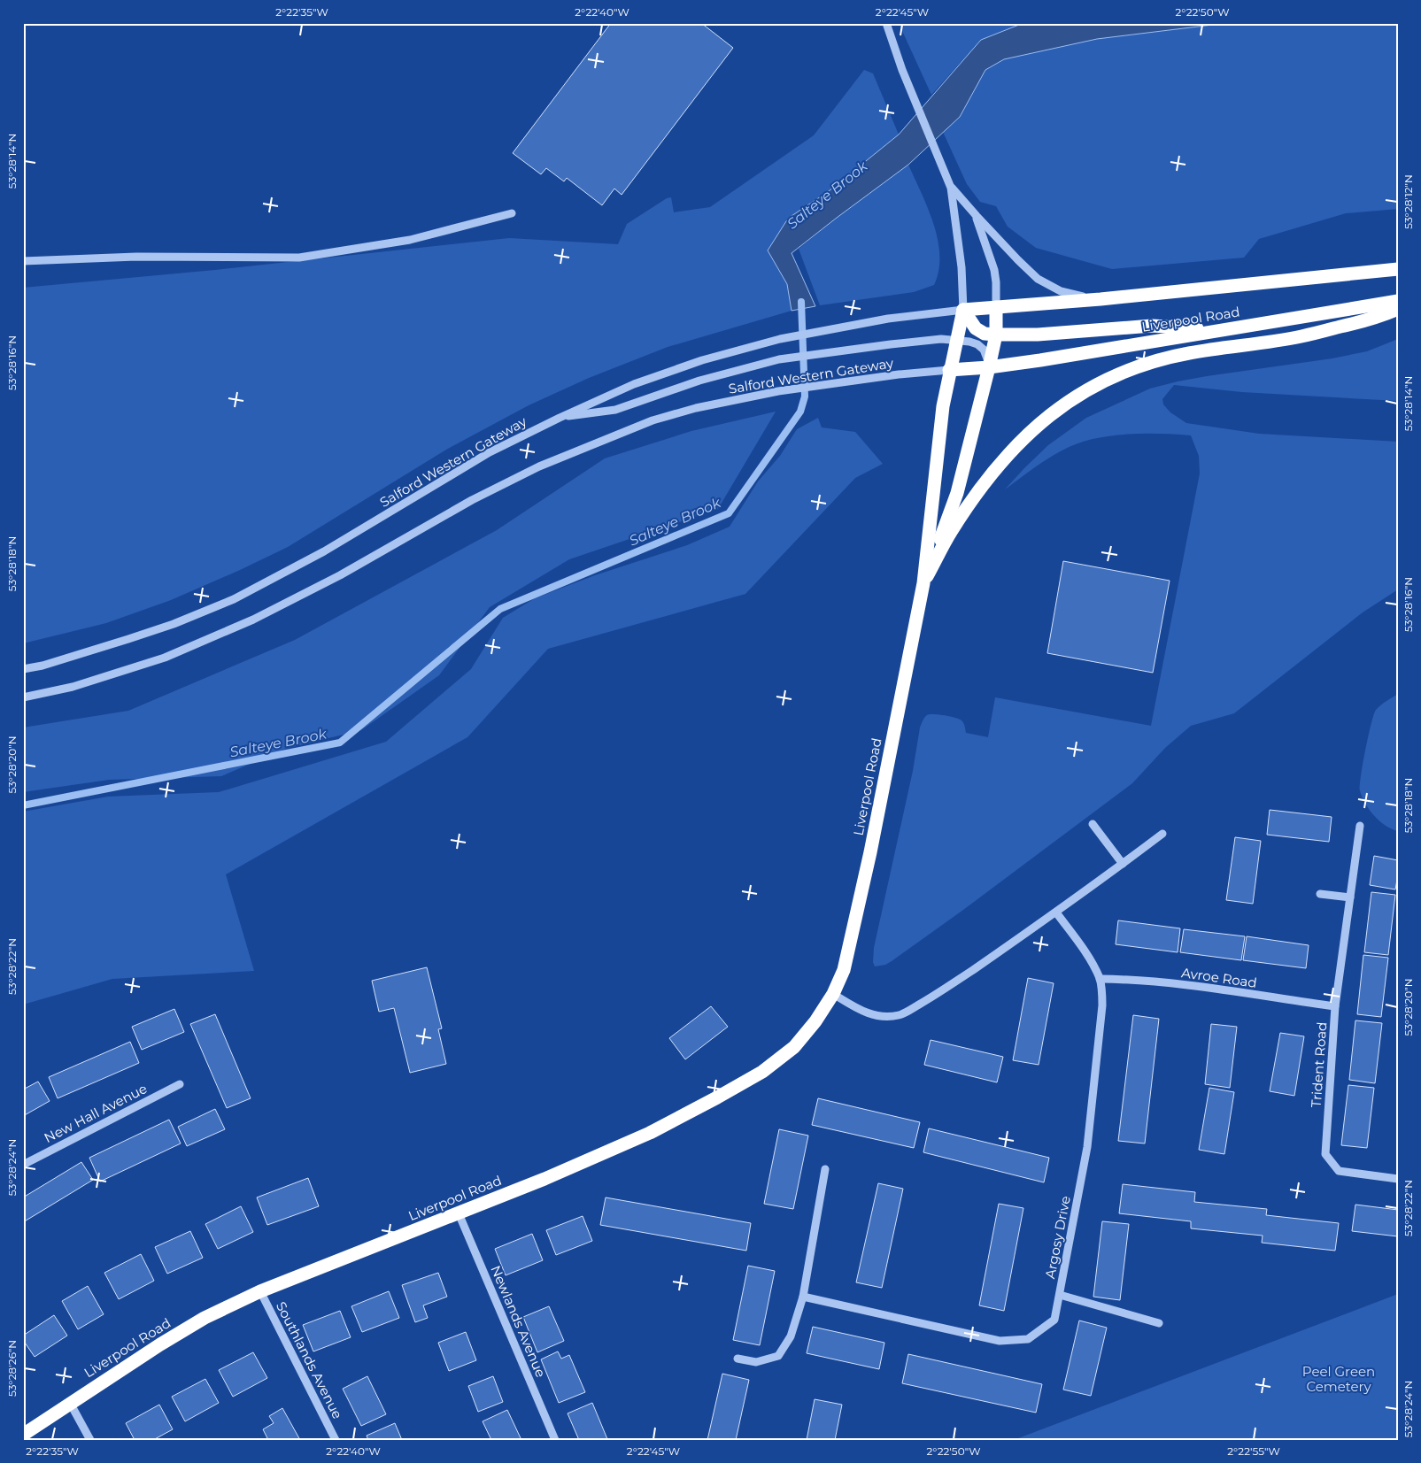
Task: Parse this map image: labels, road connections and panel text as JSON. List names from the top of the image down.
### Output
{
  "streets": {
    "highway": ["Liverpool Road"],
    "street": [
      "Salford Western Gateway",
      "Avroe Road",
      "Trident Road",
      "New Hall Avenue",
      "Argosy Drive",
      "Newlands Avenue",
      "Southlands Avenue"
    ]
  },
  "crossings": [
    ["Liverpool Road", "Salford Western Gateway"],
    ["Liverpool Road", "Newlands Avenue"],
    ["Liverpool Road", "Southlands Avenue"],
    ["Avroe Road", "Trident Road"],
    ["Avroe Road", "Argosy Drive"]
  ],
  "water": ["Salteye Brook"],
  "parks": ["Peel Green Cemetery"],
  "coordinates": [
    "2°22'35\"W",
    "2°22'40\"W",
    "2°22'45\"W",
    "2°22'50\"W",
    "53°28'14\"N",
    "53°28'12\"N",
    "53°28'16\"N",
    "53°28'18\"N",
    "53°28'20\"N",
    "53°28'22\"N",
    "53°28'24\"N",
    "53°28'26\"N",
    "2°22'55\"W"
  ]
}
